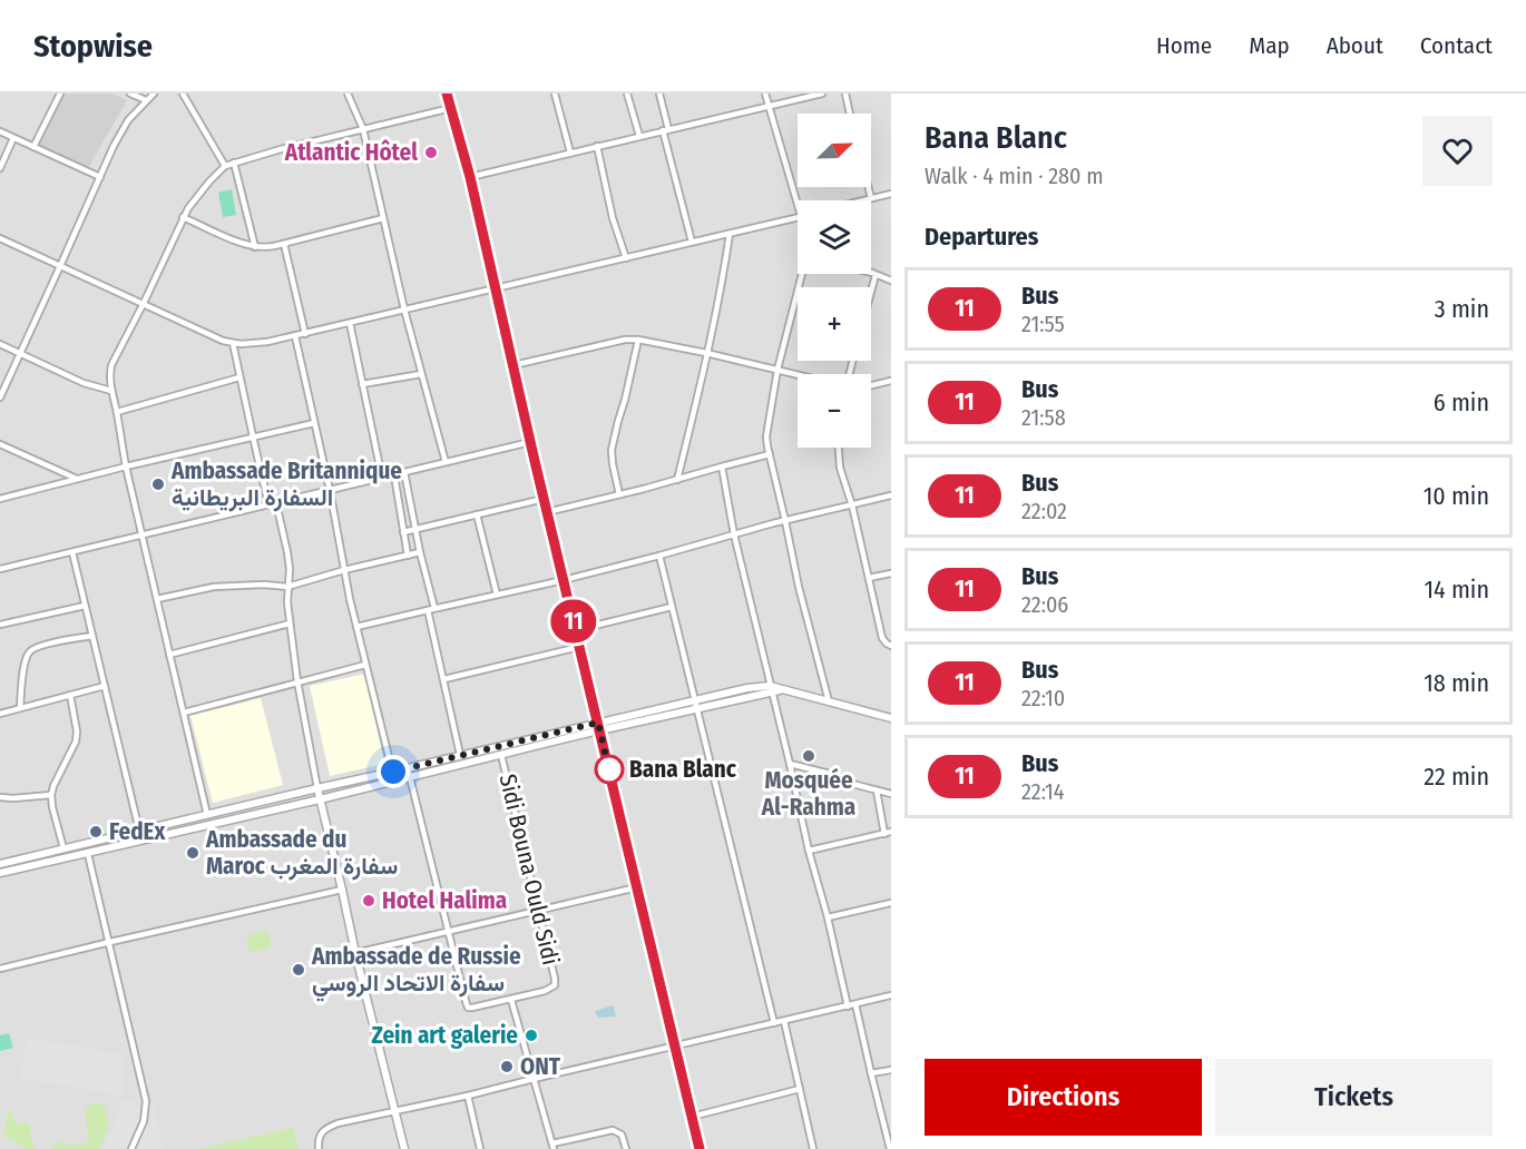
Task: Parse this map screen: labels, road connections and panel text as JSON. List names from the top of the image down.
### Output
{
  "streets": {
    "street": ["Sidi Bouna Ould Sidi"]
  },
  "places": [
    "Atlantic Hôtel",
    "Ambassade Britannique السفارة البريطانية",
    "Mosquée Al-Rahma",
    "Bana Blanc",
    "FedEx",
    "Ambassade du Maroc سفارة المغرب",
    "Hotel Halima",
    "Ambassade de Russie سفارة الاتحاد الروسي",
    "Zein art galerie",
    "ONT"
  ],
  "lines": ["bus line 11"],
  "north": "top right",
  "page": {
    "header": "Stopwise",
    "nav": [
      "Home",
      "Map",
      "About",
      "Contact"
    ],
    "on_map": "11",
    "heading": [
      ["Bana Blanc", "Walk · 4 min · 280 m"],
      "Departures"
    ],
    "map_buttons": ["+", "−"],
    "list": [
      {
        "mark": "11",
        "name": "Bus",
        "note": "21:55",
        "value": "3 min"
      },
      {
        "mark": "11",
        "name": "Bus",
        "note": "21:58",
        "value": "6 min"
      },
      {
        "mark": "11",
        "name": "Bus",
        "note": "22:02",
        "value": "10 min"
      },
      {
        "mark": "11",
        "name": "Bus",
        "note": "22:06",
        "value": "14 min"
      },
      {
        "mark": "11",
        "name": "Bus",
        "note": "22:10",
        "value": "18 min"
      },
      {
        "mark": "11",
        "name": "Bus",
        "note": "22:14",
        "value": "22 min"
      }
    ],
    "buttons": ["Directions", "Tickets"]
  }
}
